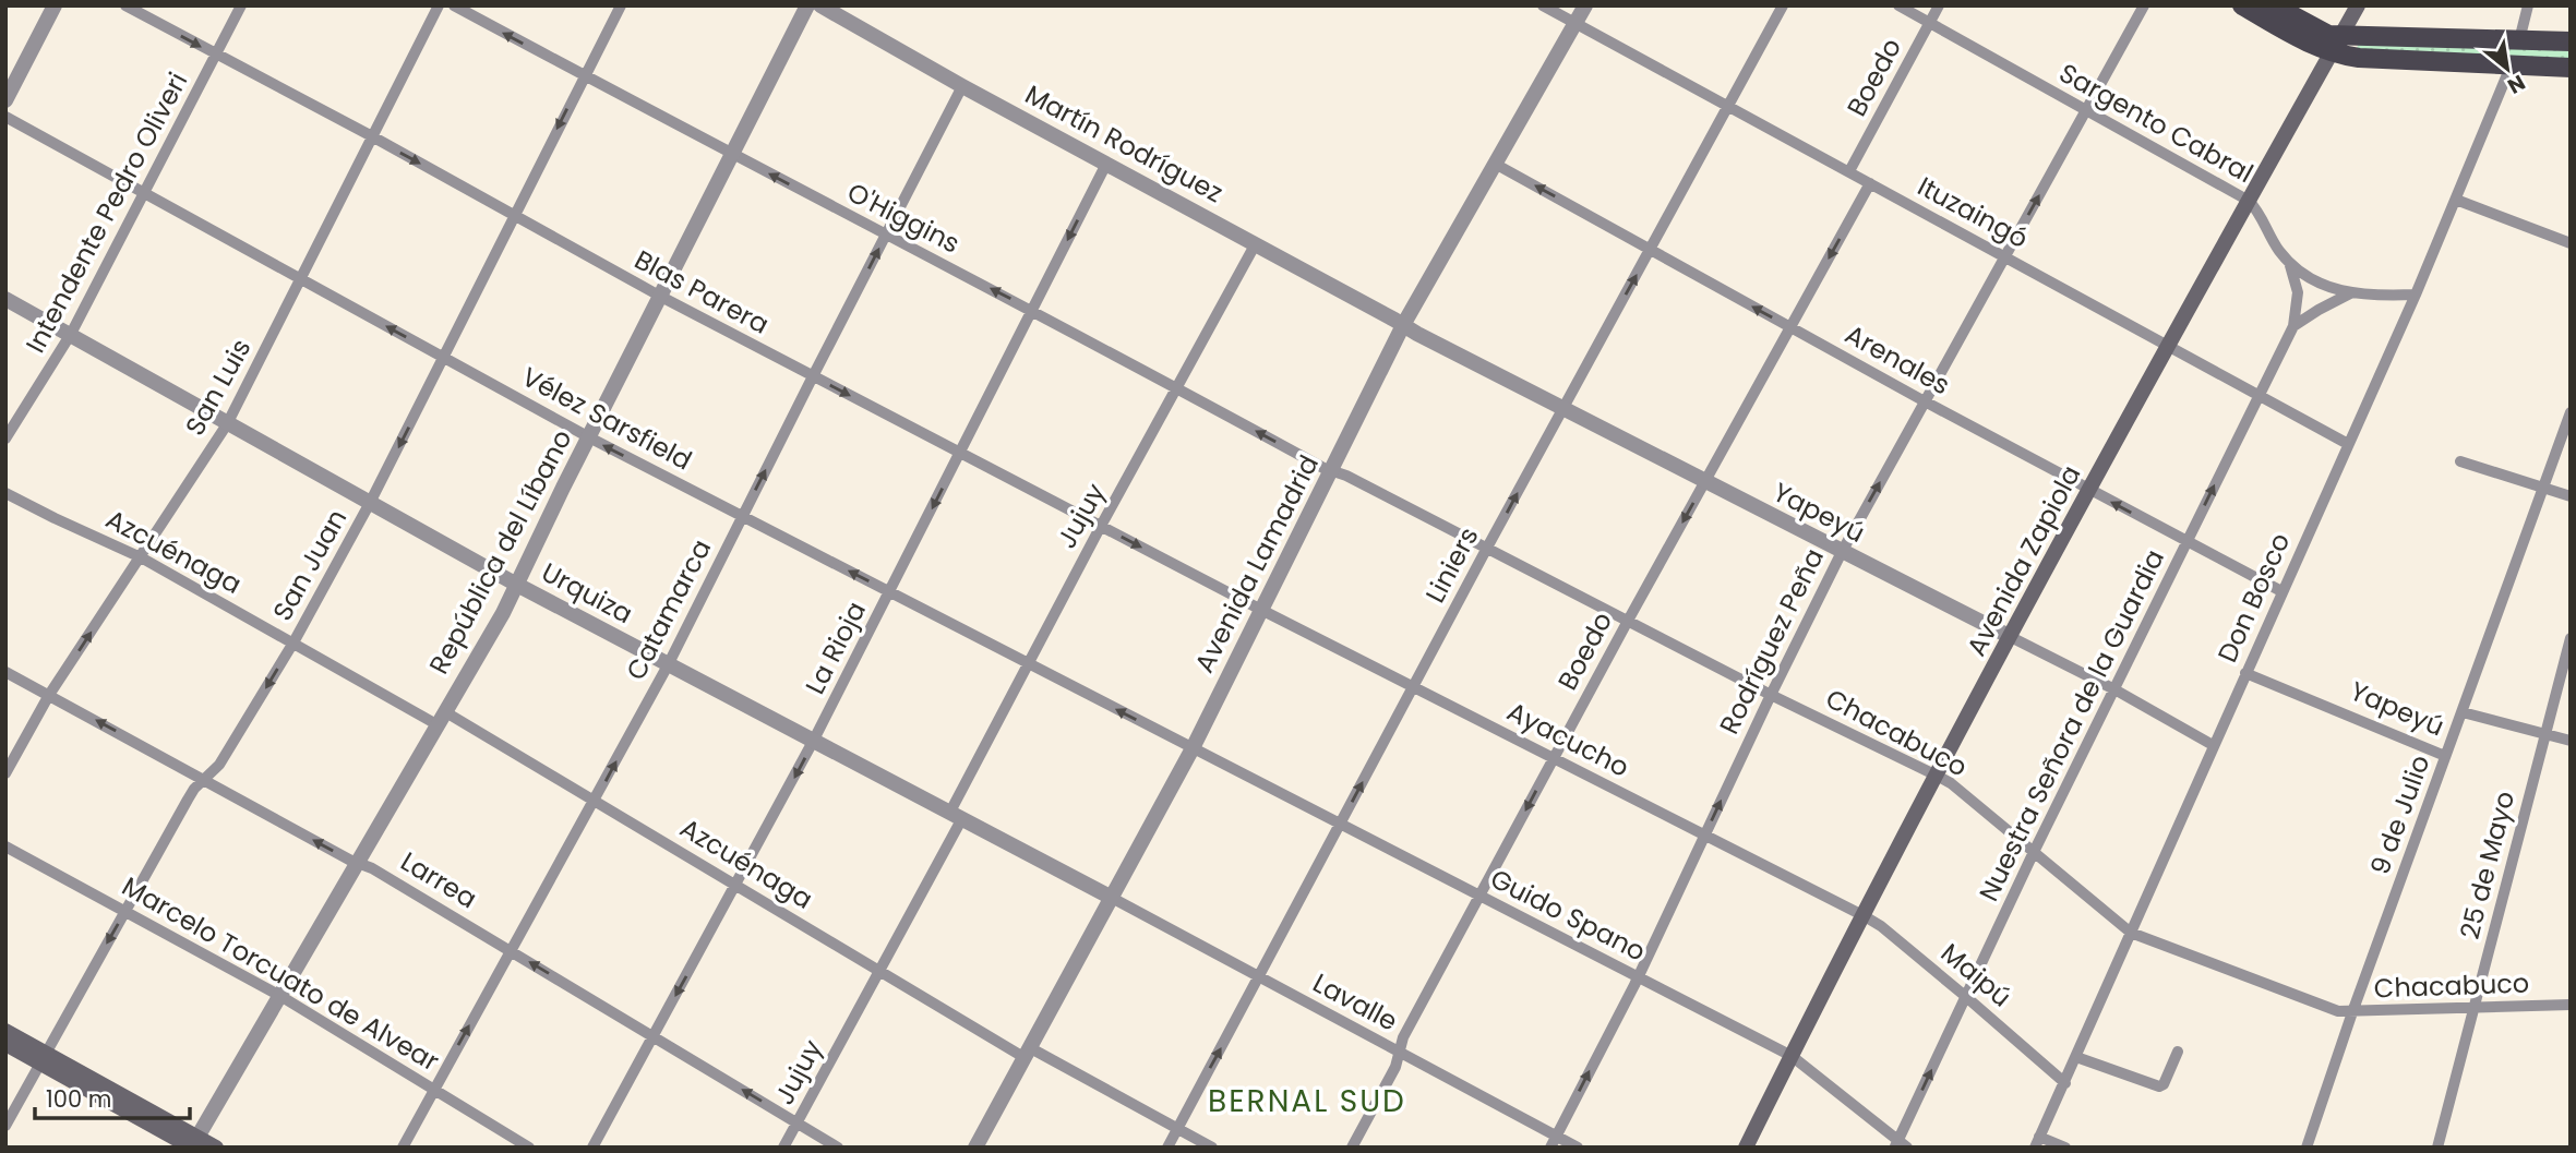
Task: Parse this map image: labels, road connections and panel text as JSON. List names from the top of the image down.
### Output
{
  "streets": {
    "main road": ["Avenida Zapiola"],
    "street": [
      "Boedo",
      "Sargento Cabral",
      "Martín Rodríguez",
      "Intendente Pedro Oliveri",
      "Ituzaingó",
      "O'Higgins",
      "Blas Parera",
      "Arenales",
      "San Luis",
      "Vélez Sarsfield",
      "Yapeyú",
      "Jujuy",
      "Azcuénaga",
      "República del Líbano",
      "Avenida Lamadrid",
      "San Juan",
      "Liniers",
      "Urquiza",
      "Don Bosco",
      "Catamarca",
      "Rodríguez Peña",
      "La Rioja",
      "Nuestra Señora de la Guardia",
      "Chacabuco",
      "Ayacucho",
      "9 de Julio",
      "25 de Mayo",
      "Larrea",
      "Guido Spano",
      "Marcelo Torcuato de Alvear",
      "Maipú",
      "Lavalle"
    ]
  },
  "crossings": [
    ["Boedo", "Sargento Cabral"],
    ["Boedo", "Ituzaingó"],
    ["Boedo", "Arenales"],
    ["Boedo", "Yapeyú"],
    ["Boedo", "Chacabuco"],
    ["Boedo", "Ayacucho"],
    ["Boedo", "Guido Spano"],
    ["Boedo", "Lavalle"],
    ["Sargento Cabral", "Avenida Zapiola"],
    ["Sargento Cabral", "Don Bosco"],
    ["Sargento Cabral", "Rodríguez Peña"],
    ["Sargento Cabral", "Nuestra Señora de la Guardia"],
    ["Martín Rodríguez", "Yapeyú"],
    ["Martín Rodríguez", "Jujuy"],
    ["Martín Rodríguez", "Avenida Lamadrid"],
    ["Martín Rodríguez", "Catamarca"],
    ["Martín Rodríguez", "La Rioja"],
    ["Intendente Pedro Oliveri", "Blas Parera"],
    ["Intendente Pedro Oliveri", "Vélez Sarsfield"],
    ["Intendente Pedro Oliveri", "Urquiza"],
    ["Ituzaingó", "Avenida Zapiola"],
    ["Ituzaingó", "Avenida Lamadrid"],
    ["Ituzaingó", "Liniers"],
    ["Ituzaingó", "Don Bosco"],
    ["Ituzaingó", "Rodríguez Peña"],
    ["Ituzaingó", "Nuestra Señora de la Guardia"],
    ["O'Higgins", "Jujuy"],
    ["O'Higgins", "República del Líbano"],
    ["O'Higgins", "Avenida Lamadrid"],
    ["O'Higgins", "San Juan"],
    ["O'Higgins", "Catamarca"],
    ["O'Higgins", "La Rioja"],
    ["O'Higgins", "Chacabuco"],
    ["Blas Parera", "San Luis"],
    ["Blas Parera", "Jujuy"],
    ["Blas Parera", "República del Líbano"],
    ["Blas Parera", "Avenida Lamadrid"],
    ["Blas Parera", "San Juan"],
    ["Blas Parera", "Catamarca"],
    ["Blas Parera", "La Rioja"],
    ["Blas Parera", "Ayacucho"],
    ["Arenales", "Avenida Zapiola"],
    ["Arenales", "Avenida Lamadrid"],
    ["Arenales", "Liniers"],
    ["Arenales", "Don Bosco"],
    ["Arenales", "Rodríguez Peña"],
    ["Arenales", "Nuestra Señora de la Guardia"],
    ["San Luis", "Vélez Sarsfield"],
    ["San Luis", "Azcuénaga"],
    ["San Luis", "Urquiza"],
    ["San Luis", "Larrea"],
    ["Vélez Sarsfield", "Jujuy"],
    ["Vélez Sarsfield", "República del Líbano"],
    ["Vélez Sarsfield", "Avenida Lamadrid"],
    ["Vélez Sarsfield", "San Juan"],
    ["Vélez Sarsfield", "Catamarca"],
    ["Vélez Sarsfield", "La Rioja"],
    ["Vélez Sarsfield", "Guido Spano"],
    ["Yapeyú", "Avenida Zapiola"],
    ["Yapeyú", "Avenida Lamadrid"],
    ["Yapeyú", "Liniers"],
    ["Yapeyú", "Don Bosco"],
    ["Yapeyú", "Rodríguez Peña"],
    ["Yapeyú", "Nuestra Señora de la Guardia"],
    ["Yapeyú", "9 de Julio"],
    ["Yapeyú", "25 de Mayo"],
    ["Jujuy", "Azcuénaga"],
    ["Jujuy", "Urquiza"],
    ["Jujuy", "Larrea"],
    ["Azcuénaga", "República del Líbano"],
    ["Azcuénaga", "Avenida Lamadrid"],
    ["Azcuénaga", "San Juan"],
    ["Azcuénaga", "Liniers"],
    ["Azcuénaga", "Catamarca"],
    ["Azcuénaga", "La Rioja"],
    ["República del Líbano", "Urquiza"],
    ["República del Líbano", "Larrea"],
    ["República del Líbano", "Marcelo Torcuato de Alvear"],
    ["Avenida Zapiola", "Chacabuco"],
    ["Avenida Zapiola", "Ayacucho"],
    ["Avenida Zapiola", "Guido Spano"],
    ["Avenida Zapiola", "Maipú"],
    ["Avenida Lamadrid", "Urquiza"],
    ["Avenida Lamadrid", "Chacabuco"],
    ["Avenida Lamadrid", "Ayacucho"],
    ["Avenida Lamadrid", "Guido Spano"],
    ["Avenida Lamadrid", "Lavalle"],
    ["San Juan", "Urquiza"],
    ["San Juan", "Larrea"],
    ["San Juan", "Marcelo Torcuato de Alvear"],
    ["Liniers", "Chacabuco"],
    ["Liniers", "Ayacucho"],
    ["Liniers", "Guido Spano"],
    ["Liniers", "Lavalle"],
    ["Urquiza", "Catamarca"],
    ["Urquiza", "La Rioja"],
    ["Urquiza", "Lavalle"],
    ["Don Bosco", "Chacabuco"],
    ["Don Bosco", "Maipú"],
    ["Catamarca", "Larrea"],
    ["Catamarca", "Marcelo Torcuato de Alvear"],
    ["Rodríguez Peña", "Chacabuco"],
    ["Rodríguez Peña", "Ayacucho"],
    ["Rodríguez Peña", "Guido Spano"],
    ["Rodríguez Peña", "Lavalle"],
    ["La Rioja", "Larrea"],
    ["Nuestra Señora de la Guardia", "Chacabuco"],
    ["Nuestra Señora de la Guardia", "Guido Spano"],
    ["Nuestra Señora de la Guardia", "Maipú"],
    ["Chacabuco", "9 de Julio"],
    ["Chacabuco", "25 de Mayo"],
    ["Ayacucho", "Maipú"]
  ],
  "one_way": [
    "Boedo",
    "O'Higgins",
    "Blas Parera",
    "Arenales",
    "Vélez Sarsfield",
    "San Juan",
    "Liniers",
    "Catamarca",
    "Rodríguez Peña",
    "La Rioja",
    "Larrea"
  ],
  "districts": ["BERNAL SUD"],
  "scale_bar": "100 m",
  "north": "bottom right"
}
